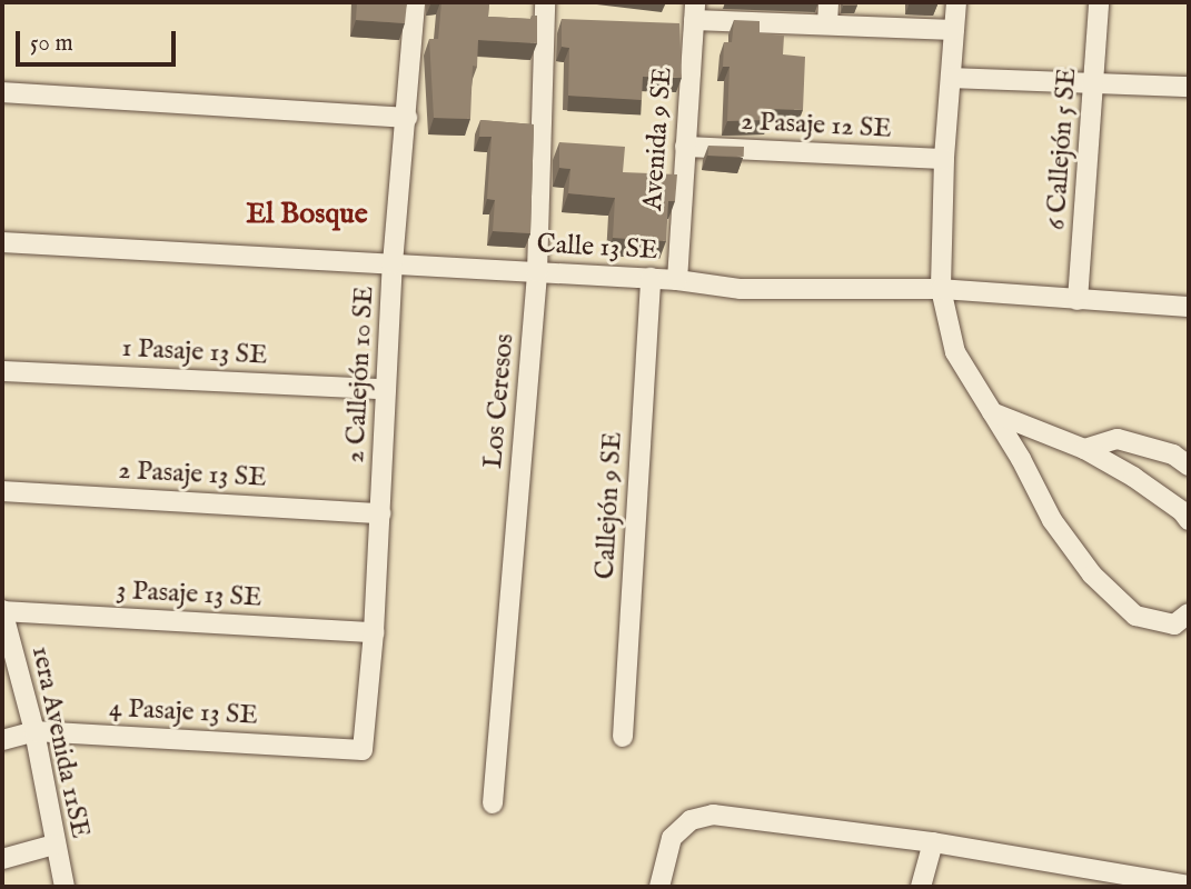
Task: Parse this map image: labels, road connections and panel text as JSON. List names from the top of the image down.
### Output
{
  "streets": {
    "street": [
      "2 Pasaje 12 SE",
      "Avenida 9 SE",
      "6 Callejón 5 SE",
      "Calle 13 SE",
      "1 Pasaje 13 SE",
      "2 Callejón 10 SE",
      "Los Ceresos",
      "2 Pasaje 13 SE",
      "Callejón 9 SE",
      "3 Pasaje 13 SE",
      "4 Pasaje 13 SE",
      "1era Avenida 11SE"
    ]
  },
  "crossings": [
    ["2 Pasaje 12 SE", "Avenida 9 SE"],
    ["Avenida 9 SE", "Calle 13 SE"],
    ["6 Callejón 5 SE", "Calle 13 SE"],
    ["Calle 13 SE", "2 Callejón 10 SE"],
    ["Calle 13 SE", "Los Ceresos"],
    ["Calle 13 SE", "Callejón 9 SE"],
    ["1 Pasaje 13 SE", "2 Callejón 10 SE"],
    ["2 Callejón 10 SE", "2 Pasaje 13 SE"],
    ["2 Callejón 10 SE", "3 Pasaje 13 SE"],
    ["2 Callejón 10 SE", "4 Pasaje 13 SE"],
    ["3 Pasaje 13 SE", "1era Avenida 11SE"],
    ["4 Pasaje 13 SE", "1era Avenida 11SE"]
  ],
  "districts": ["El Bosque"],
  "scale_bar": "50 m"
}
